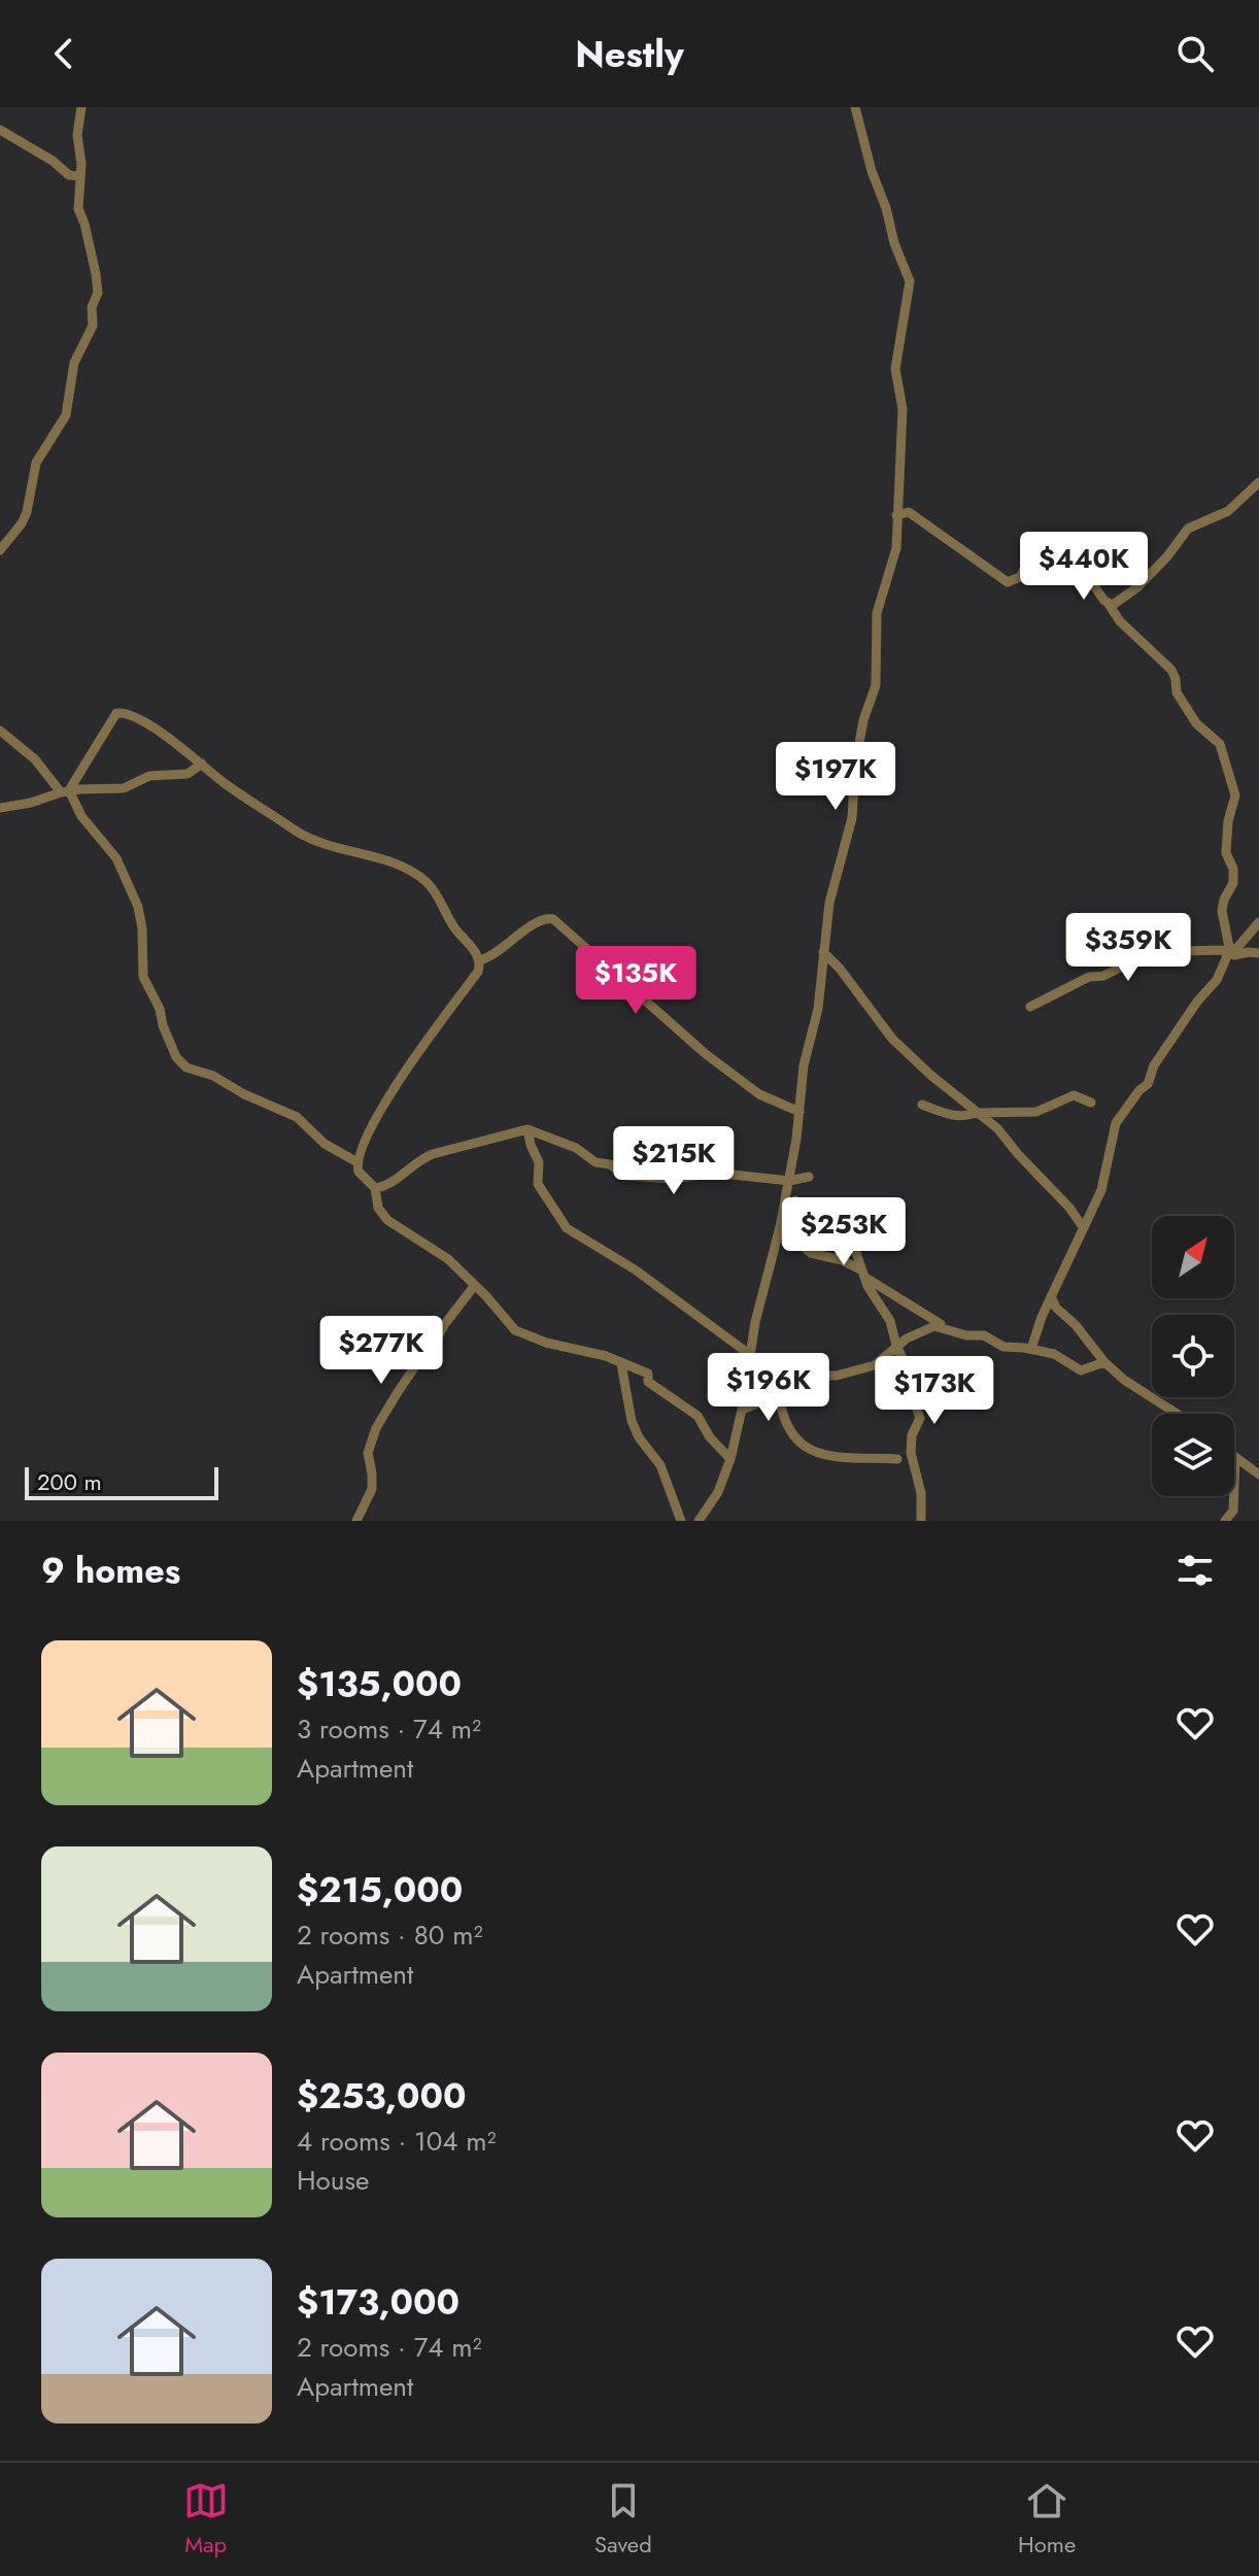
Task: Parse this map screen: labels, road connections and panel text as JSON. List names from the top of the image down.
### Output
{
  "scale_bar": "200 m",
  "north": "top right",
  "page": {
    "header": "Nestly",
    "price": [
      "$440K",
      "$197K",
      "$359K",
      "$135K",
      "$215K",
      "$253K",
      "$277K",
      "$196K",
      "$173K"
    ],
    "scale": "200 m",
    "heading": "9 homes",
    "list": [
      {
        "name": "$135,000",
        "note": "3 rooms · 74 m² · Apartment"
      },
      {
        "name": "$215,000",
        "note": "2 rooms · 80 m² · Apartment"
      },
      {
        "name": "$253,000",
        "note": "4 rooms · 104 m² · House"
      },
      {
        "name": "$173,000",
        "note": "2 rooms · 74 m² · Apartment"
      }
    ],
    "tabs": ["Map", "Saved", "Home"]
  }
}
